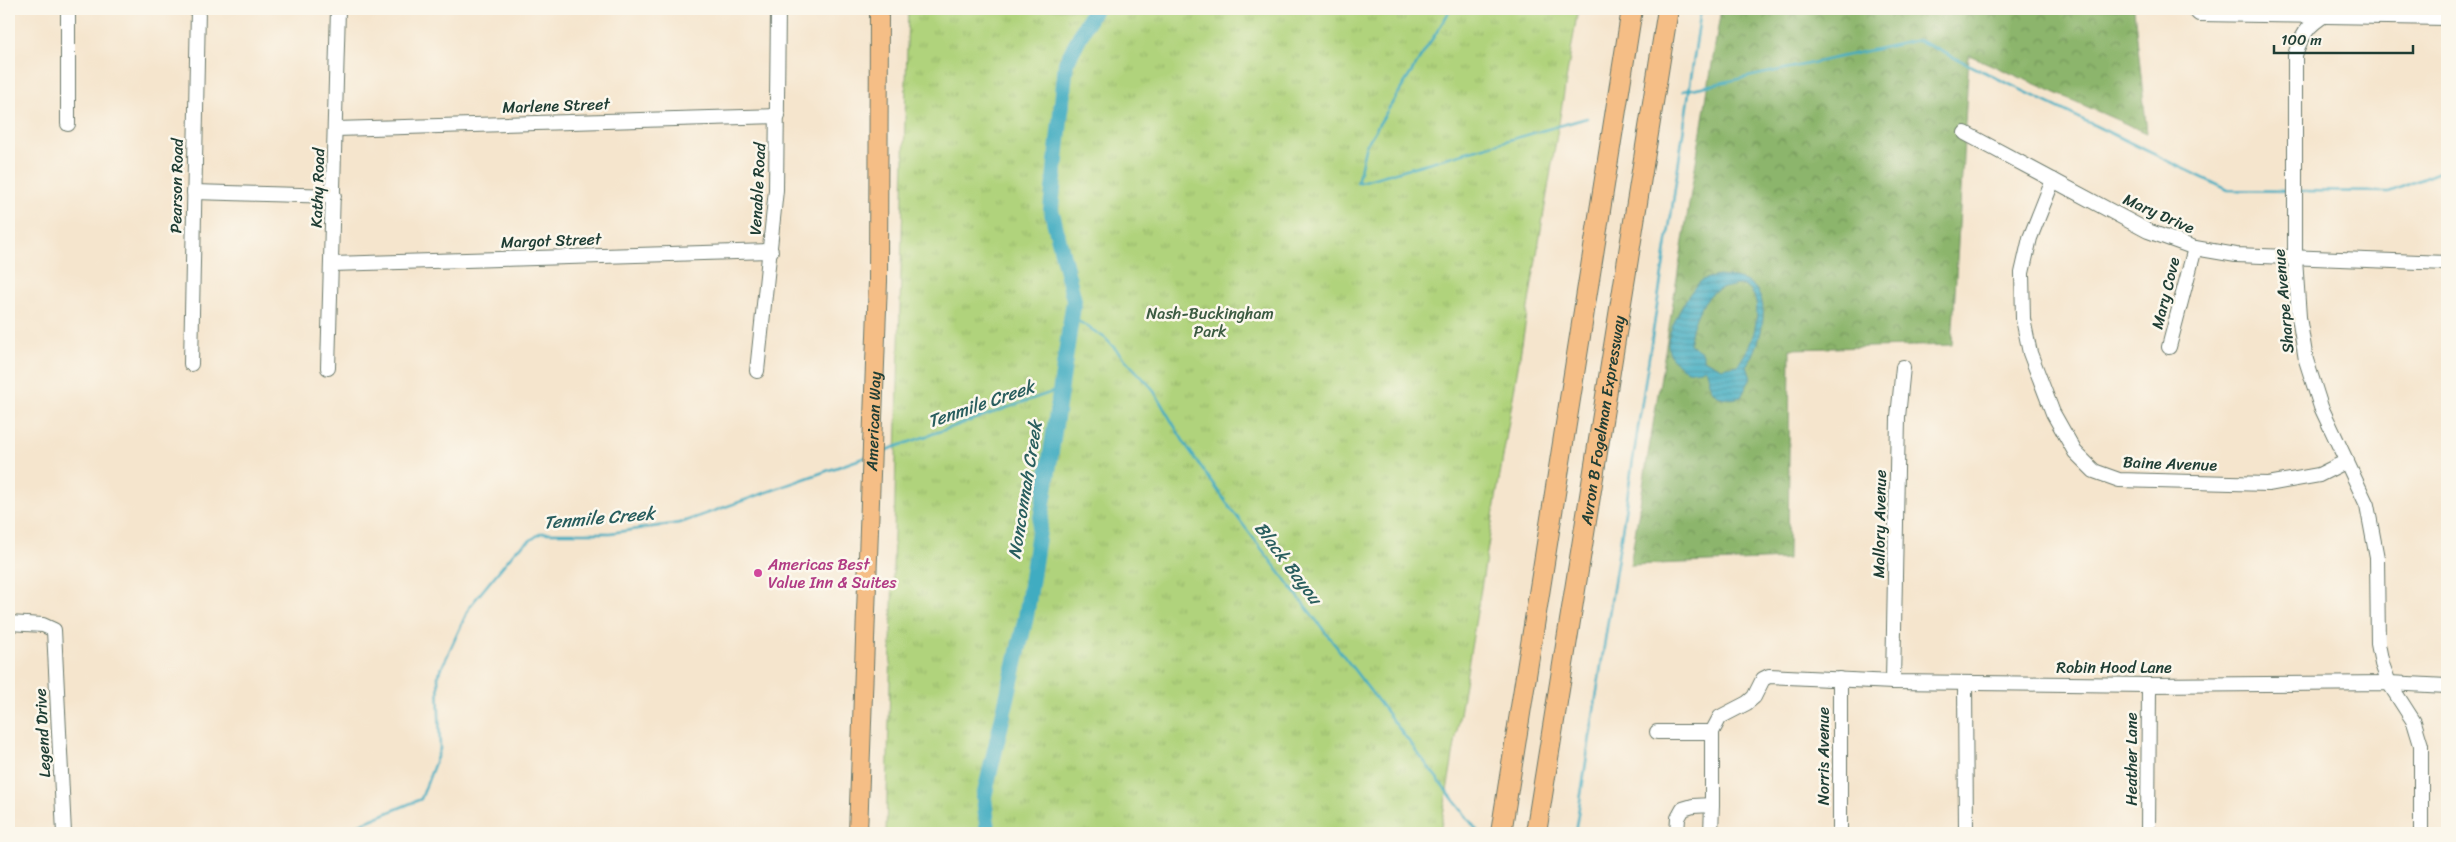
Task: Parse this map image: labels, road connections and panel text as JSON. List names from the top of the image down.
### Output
{
  "streets": {
    "highway": ["Avron B Fogelman Expressway"],
    "main road": ["American Way"],
    "street": [
      "Marlene Street",
      "Pearson Road",
      "Kathy Road",
      "Venable Road",
      "Mary Drive",
      "Margot Street",
      "Mary Cove",
      "Sharpe Avenue",
      "Baine Avenue",
      "Mallory Avenue",
      "Robin Hood Lane",
      "Legend Drive",
      "Norris Avenue",
      "Heather Lane"
    ]
  },
  "crossings": [
    ["Marlene Street", "Kathy Road"],
    ["Marlene Street", "Venable Road"],
    ["Kathy Road", "Margot Street"],
    ["Venable Road", "Margot Street"],
    ["Mary Drive", "Mary Cove"],
    ["Mary Drive", "Sharpe Avenue"],
    ["Mary Drive", "Baine Avenue"],
    ["Sharpe Avenue", "Baine Avenue"],
    ["Sharpe Avenue", "Robin Hood Lane"],
    ["Mallory Avenue", "Robin Hood Lane"],
    ["Robin Hood Lane", "Norris Avenue"],
    ["Robin Hood Lane", "Heather Lane"]
  ],
  "water": ["Tenmile Creek", "Nonconnah Creek", "Black Bayou"],
  "parks": ["Nash-Buckingham Park"],
  "places": ["Americas Best Value Inn & Suites"],
  "scale_bar": "100 m"
}
